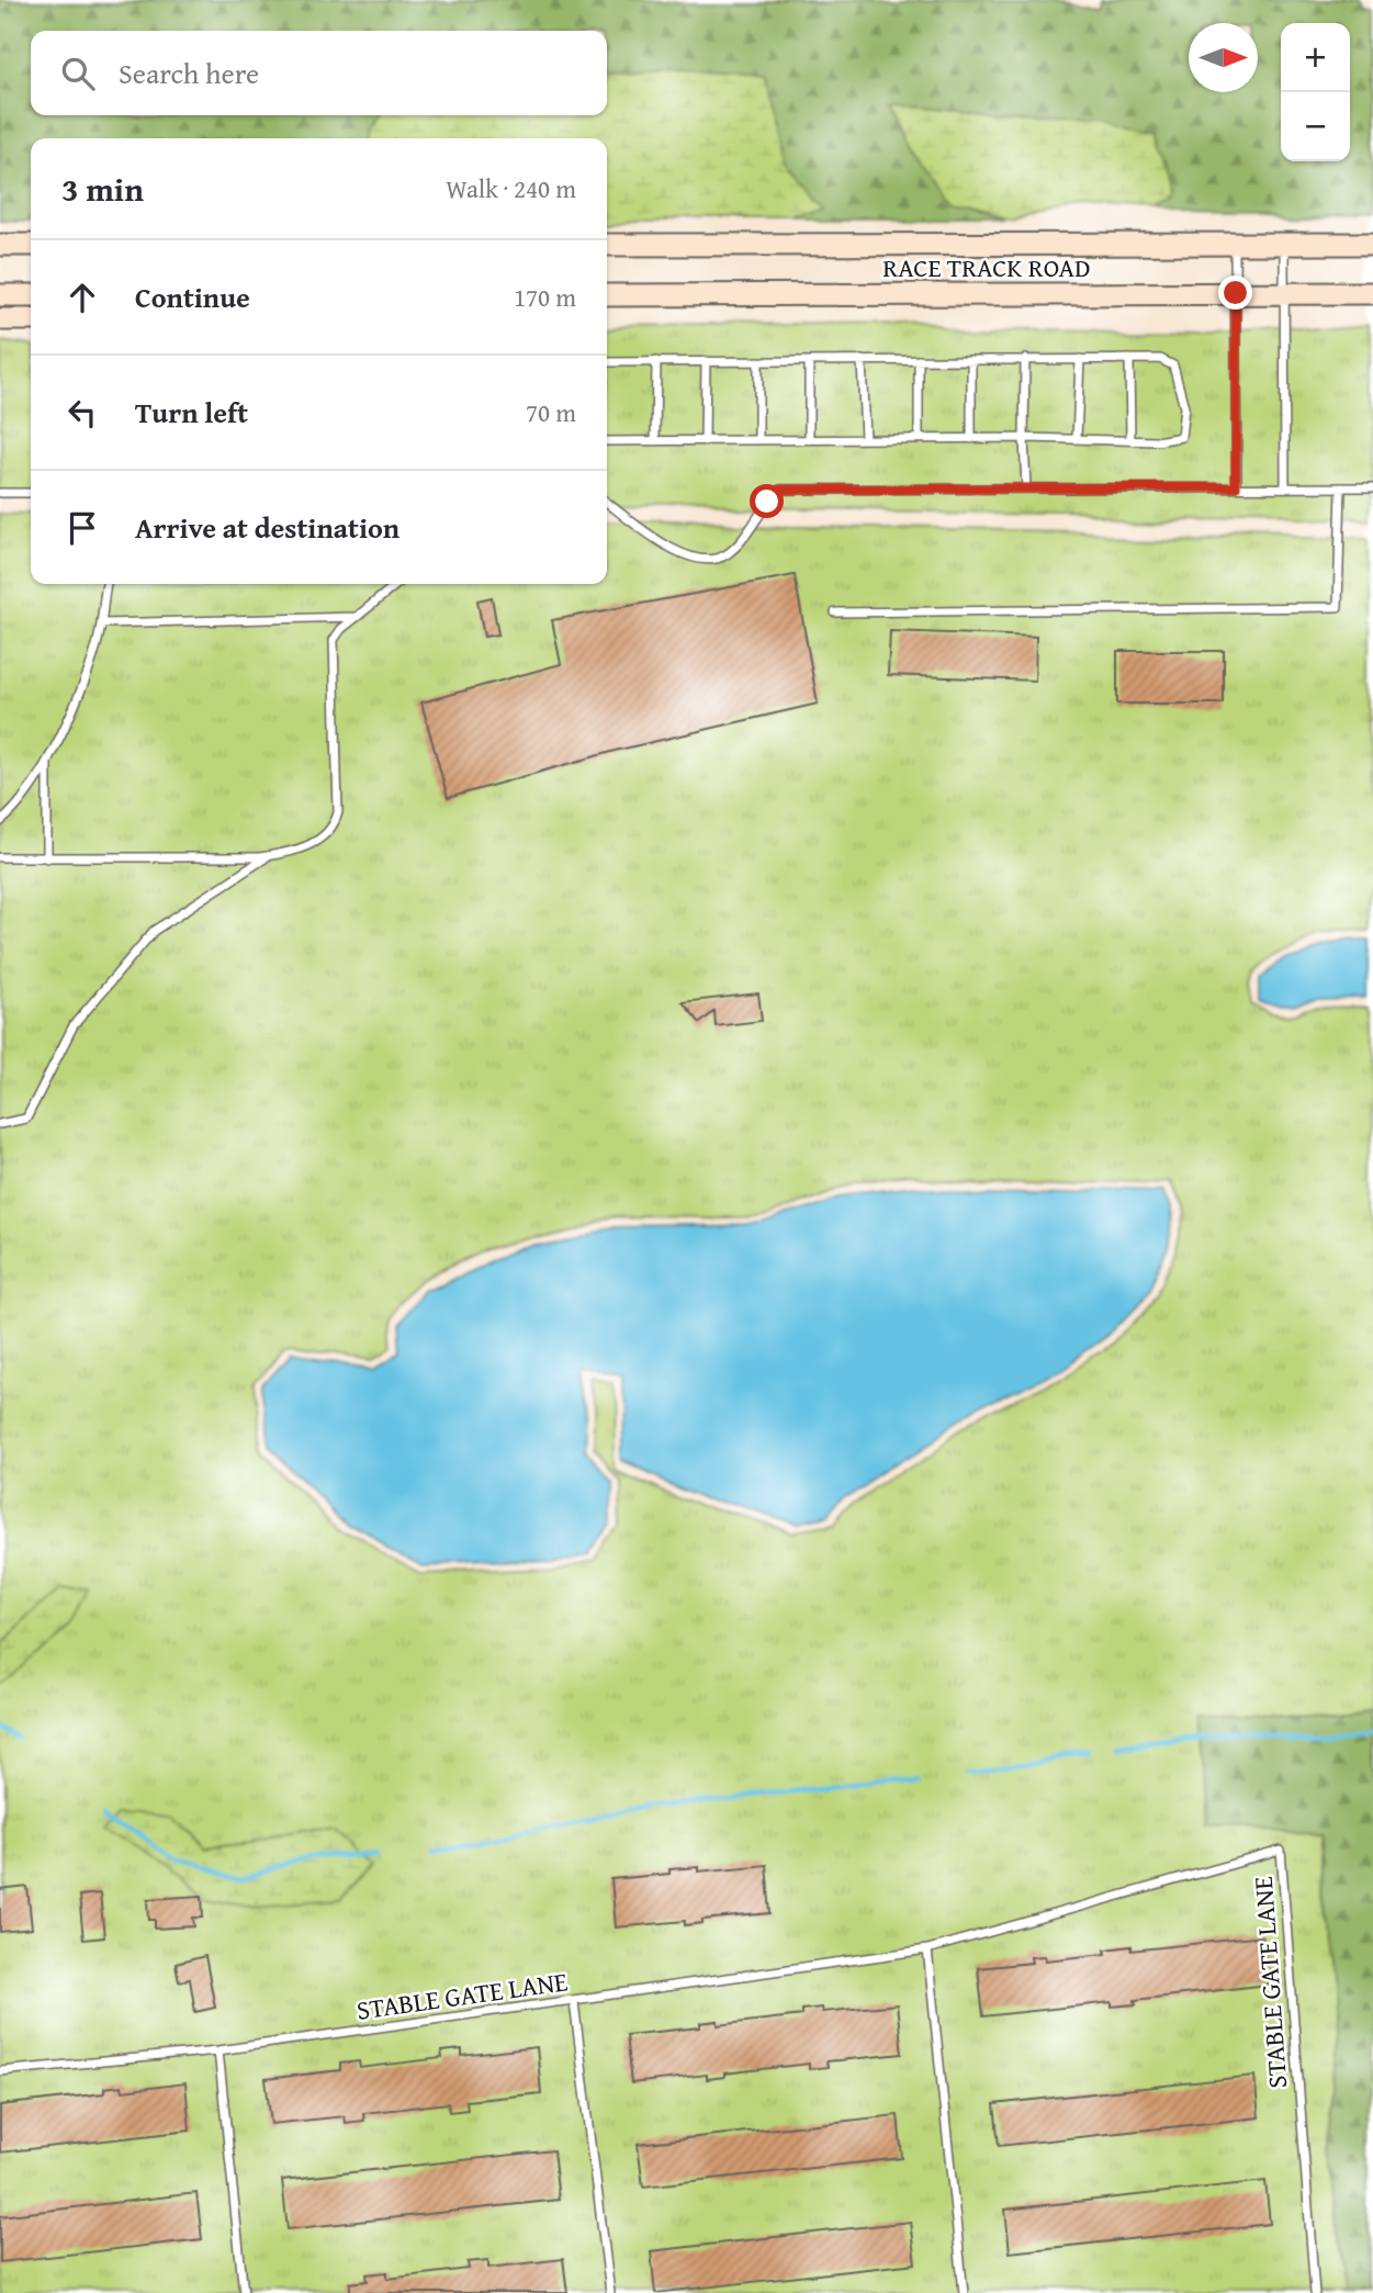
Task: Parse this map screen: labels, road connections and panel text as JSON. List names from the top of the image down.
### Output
{
  "streets": {
    "main road": ["RACE TRACK ROAD"],
    "lane": ["STABLE GATE LANE"]
  },
  "north": "right",
  "page": {
    "map_buttons": ["+", "−"],
    "search": "Search here",
    "heading": ["3 min", "Walk · 240 m"],
    "list": [
      ["Continue", "170 m"],
      ["Turn left", "70 m"],
      "Arrive at destination"
    ]
  }
}
